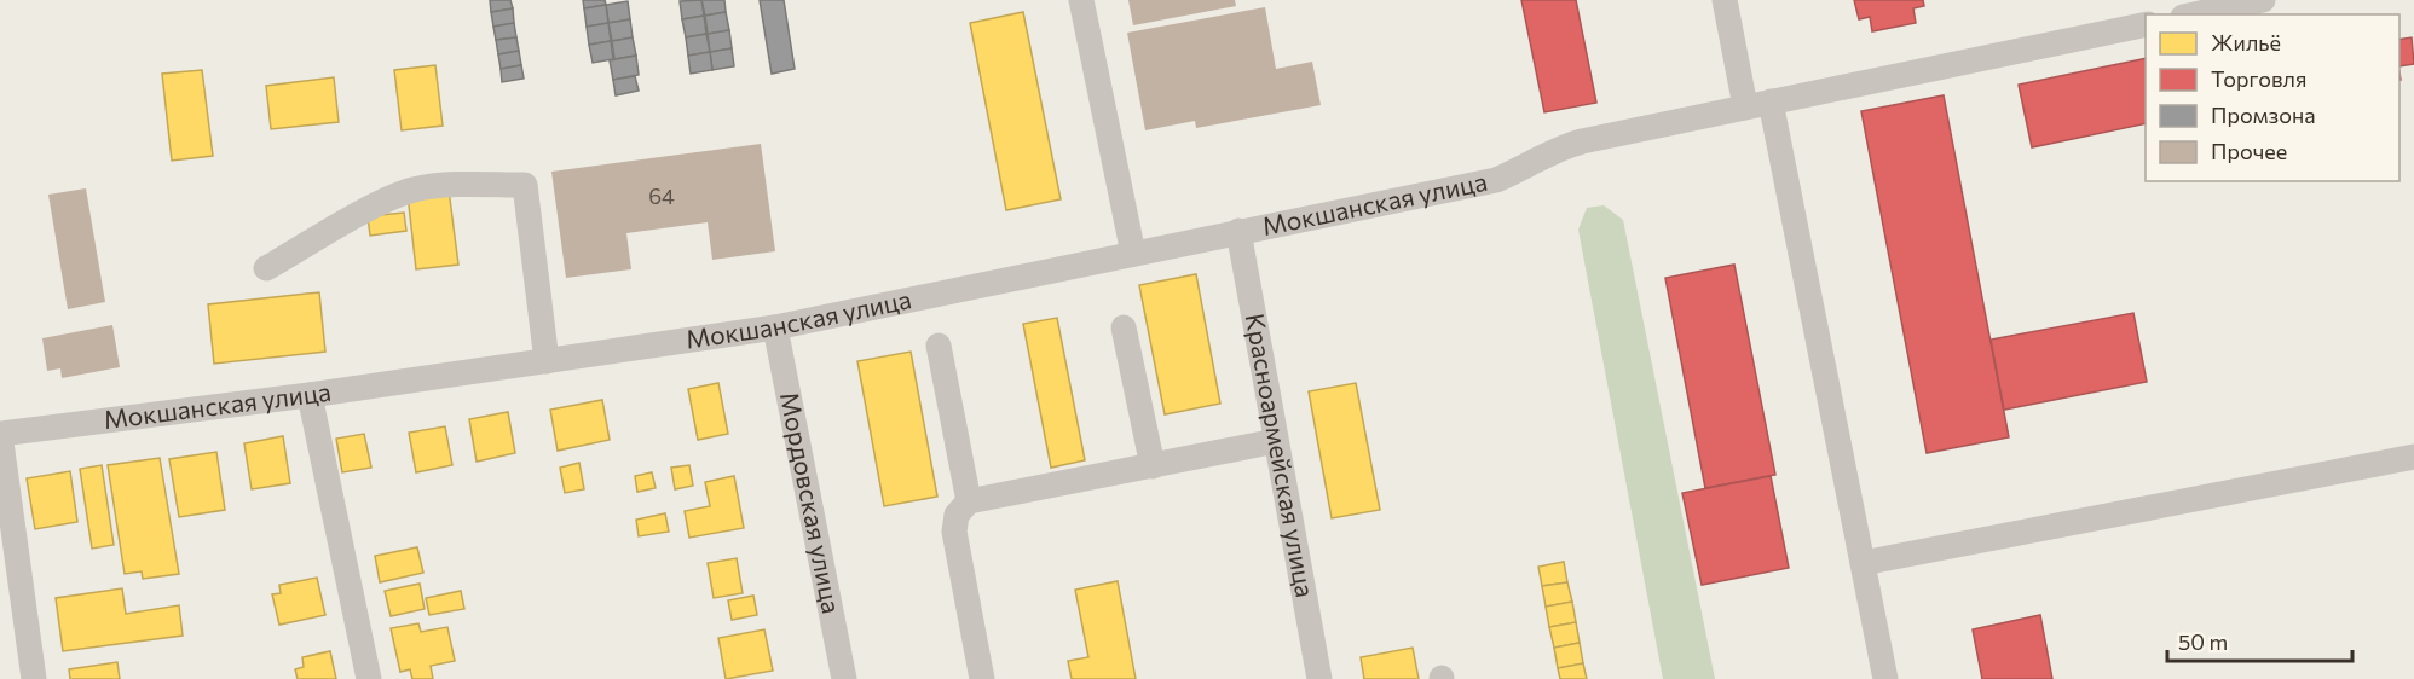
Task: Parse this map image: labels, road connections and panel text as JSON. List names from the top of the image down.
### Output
{
  "streets": {
    "street": ["Мокшанская улица", "Красноармейская улица", "Мордовская улица"]
  },
  "crossings": [
    ["Мокшанская улица", "Красноармейская улица"],
    ["Мокшанская улица", "Мордовская улица"]
  ],
  "house_numbers": ["64"],
  "legend": [
    "Жильё",
    "Торговля",
    "Промзона",
    "Прочее"
  ],
  "scale_bar": "50 m"
}
